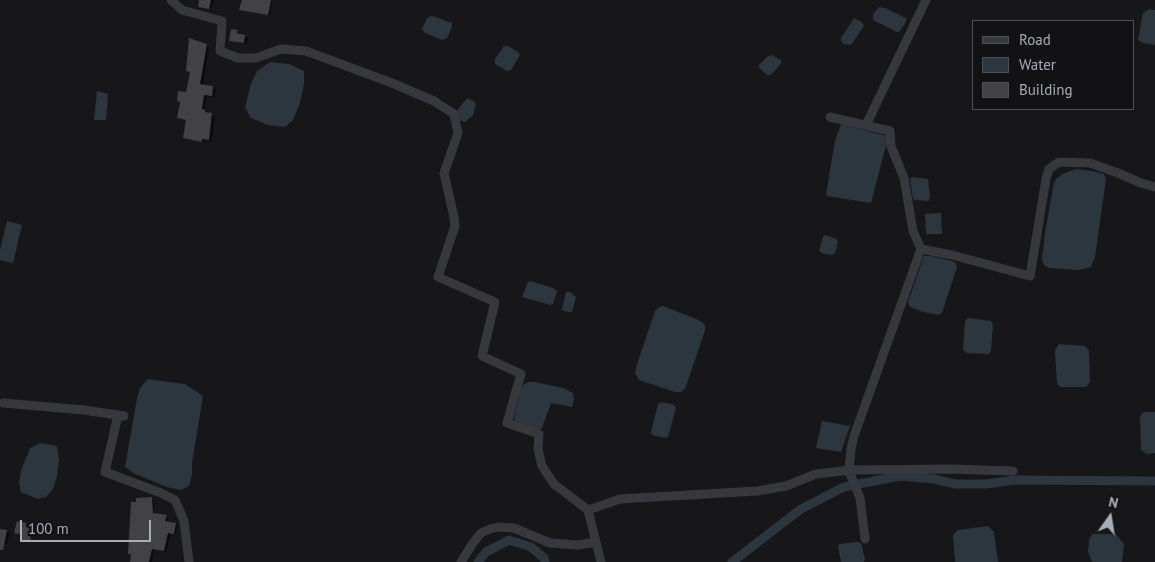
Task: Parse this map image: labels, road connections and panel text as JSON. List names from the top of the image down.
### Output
{
  "legend": ["Road", "Water", "Building"],
  "scale_bar": "100 m",
  "north": "top"
}
